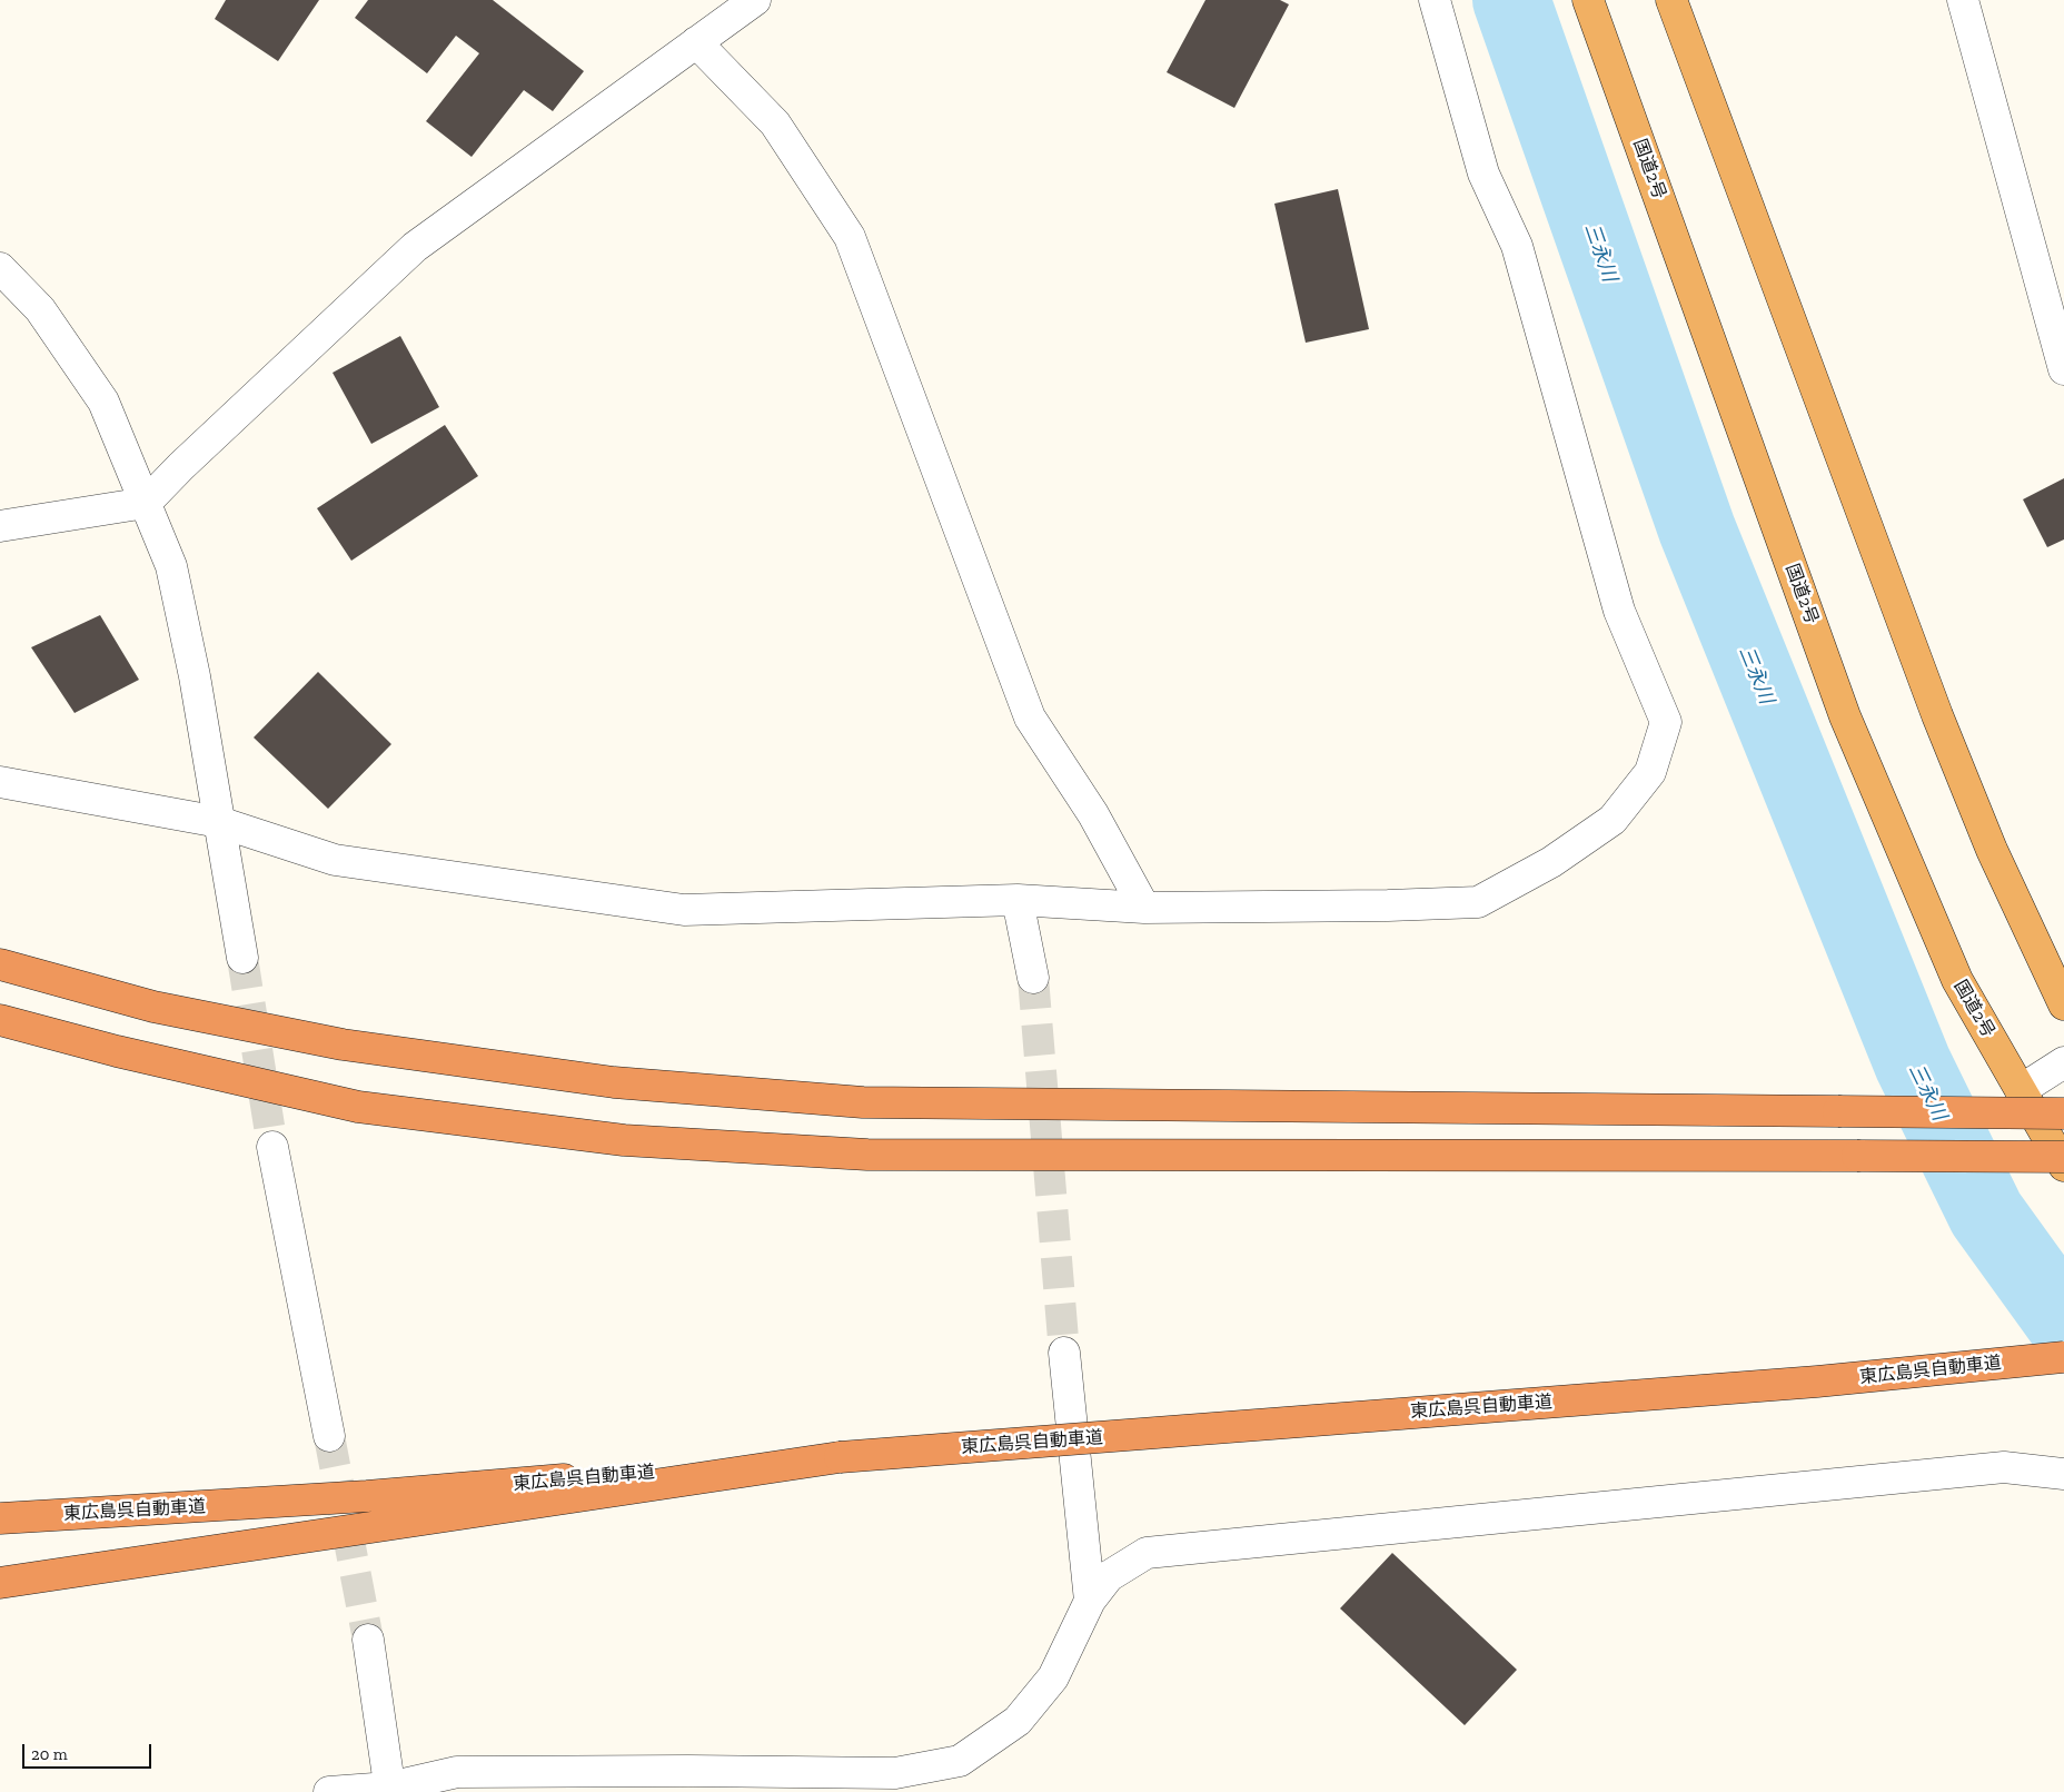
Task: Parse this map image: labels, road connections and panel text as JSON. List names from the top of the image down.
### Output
{
  "streets": {
    "highway": ["国道2号", "東広島呉自動車道"]
  },
  "water": ["三永川"],
  "scale_bar": "20 m"
}
